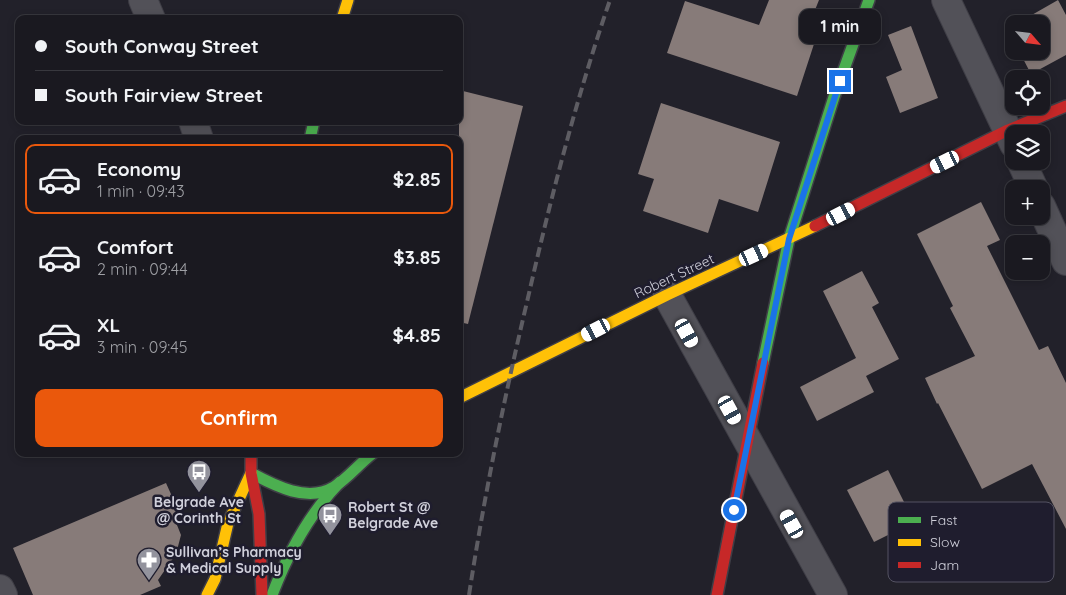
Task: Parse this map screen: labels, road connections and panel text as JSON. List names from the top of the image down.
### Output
{
  "streets": {
    "street": ["Robert Street"]
  },
  "places": {
    "bus stop": ["Belgrade Ave @ Corinth St", "Robert St @ Belgrade Ave"],
    "pharmacy": ["Sullivan’s Pharmacy & Medical Supply"]
  },
  "legend": ["Fast", "Slow", "Jam"],
  "north": "bottom right",
  "page": {
    "bubble": "1 min",
    "map_buttons": ["+", "−"],
    "banner": ["South Conway Street", "South Fairview Street"],
    "list": [
      {
        "name": "Economy",
        "note": "1 min · 09:43",
        "value": "$2.85"
      },
      {
        "name": "Comfort",
        "note": "2 min · 09:44",
        "value": "$3.85"
      },
      {
        "name": "XL",
        "note": "3 min · 09:45",
        "value": "$4.85"
      }
    ],
    "buttons": "Confirm"
  }
}
